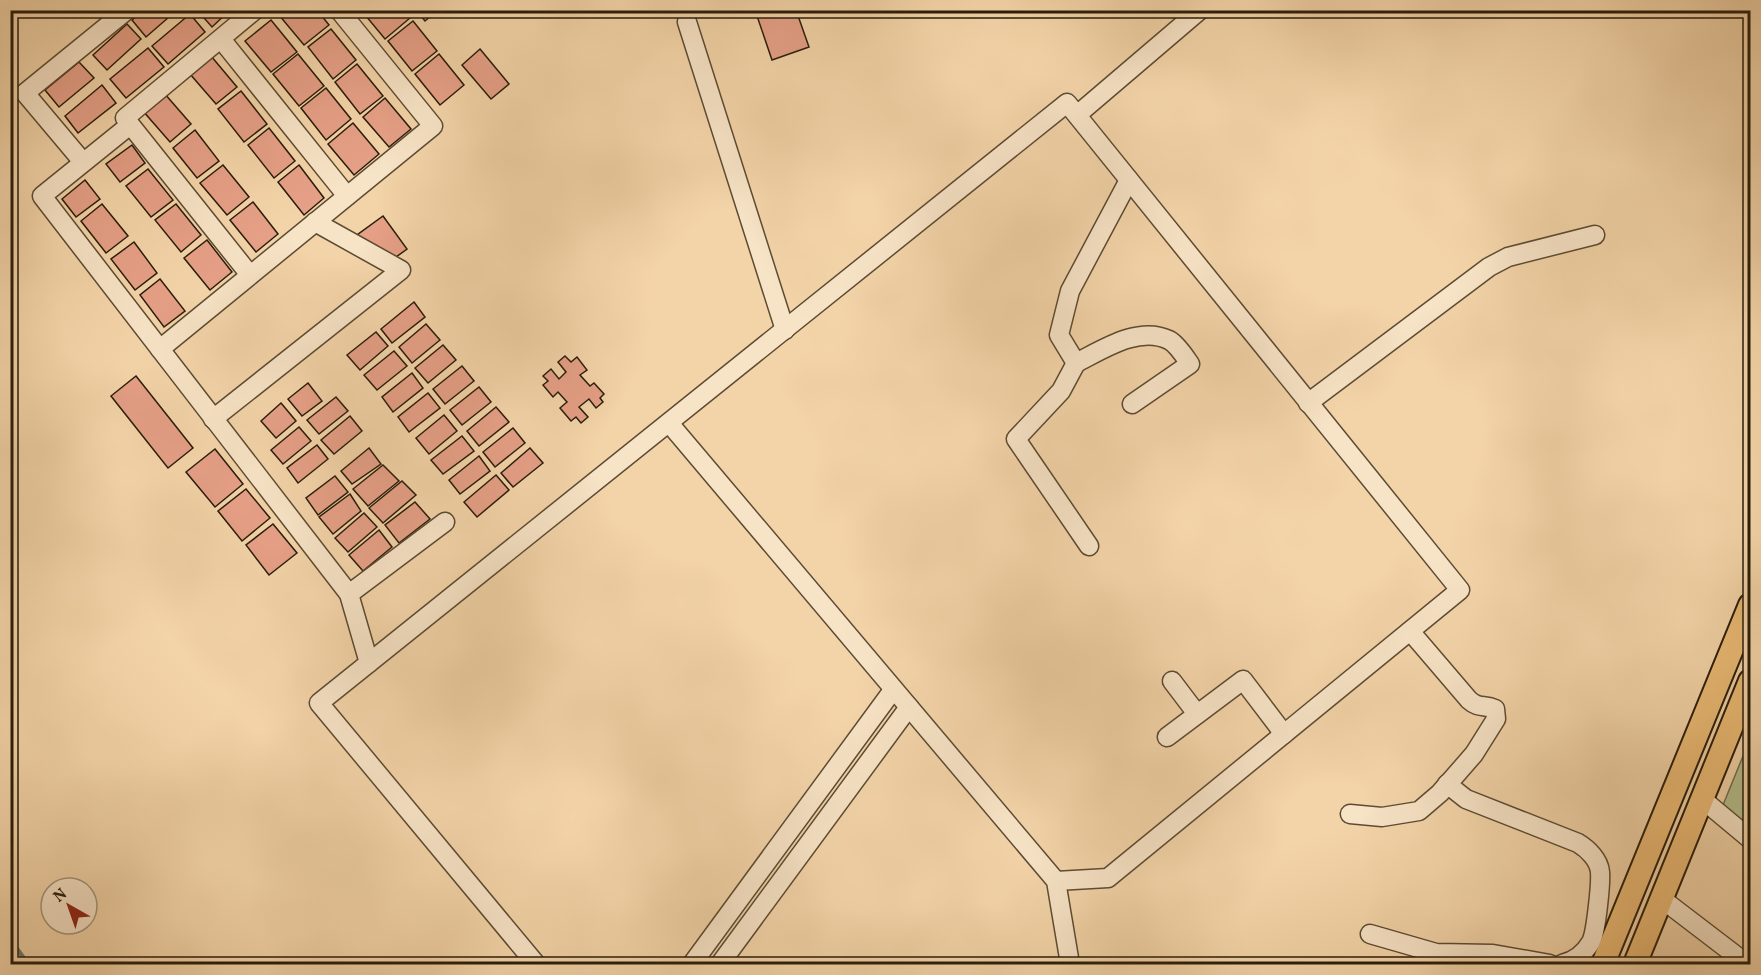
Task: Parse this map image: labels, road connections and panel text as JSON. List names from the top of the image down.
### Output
{
  "north": "top left"
}
